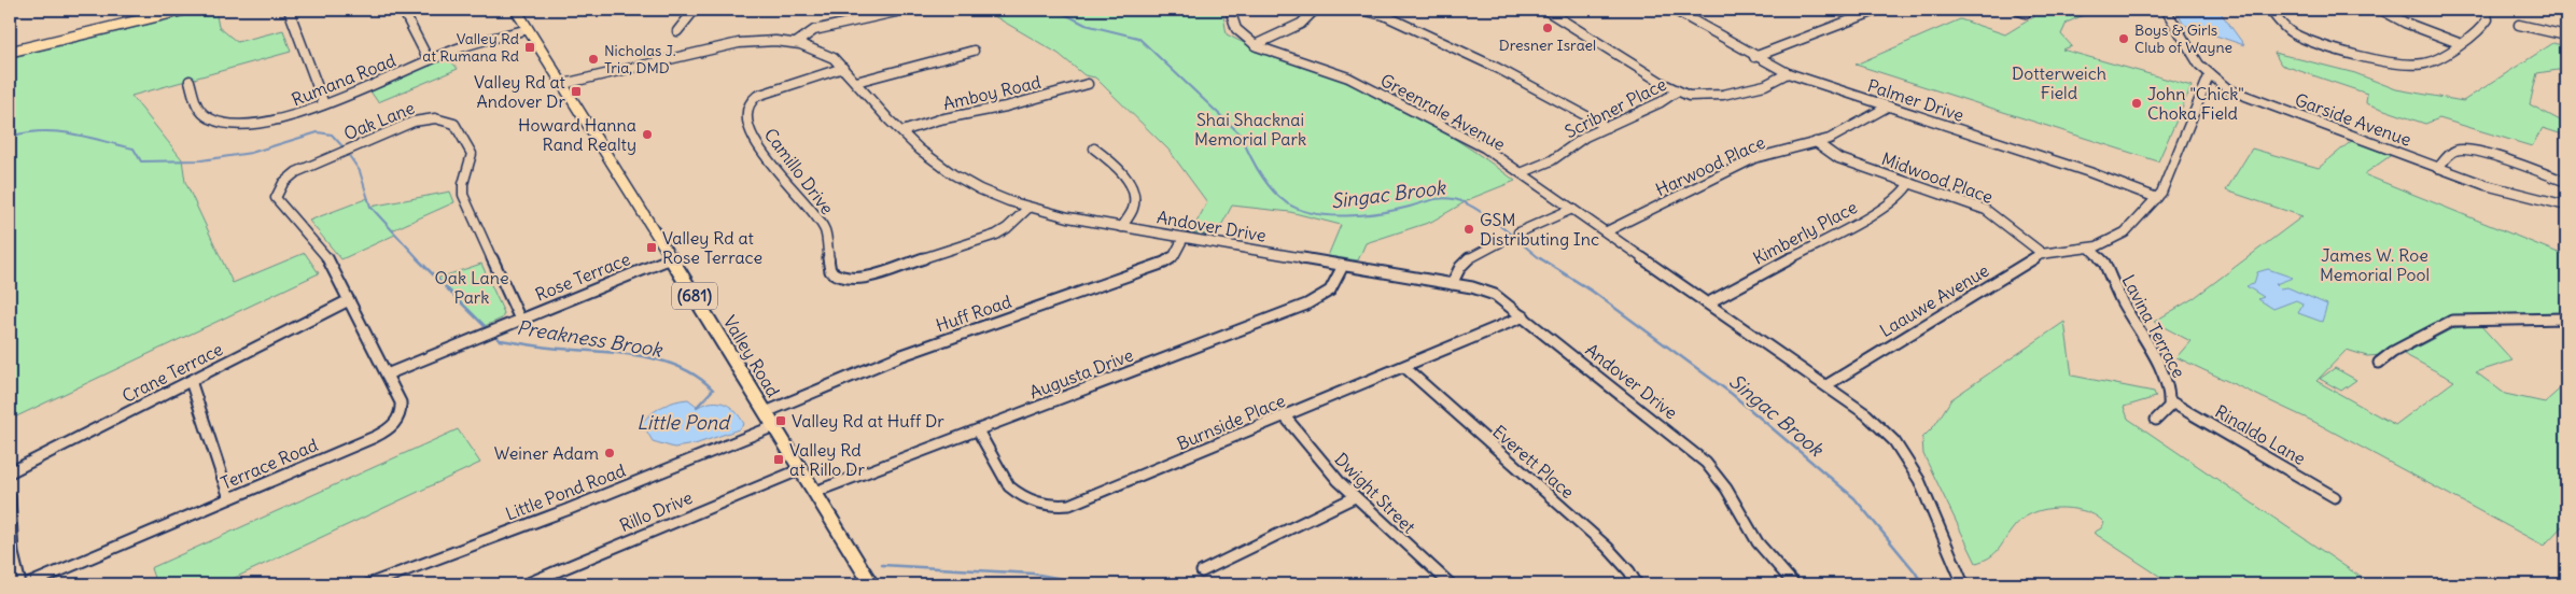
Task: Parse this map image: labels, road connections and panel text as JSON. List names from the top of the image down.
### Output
{
  "streets": {
    "main road": ["(681)", "Valley Road"],
    "street": [
      "Rumana Road",
      "Amboy Road",
      "Palmer Drive",
      "Scribner Place",
      "Greenrale Avenue",
      "Garside Avenue",
      "Oak Lane",
      "Harwood Place",
      "Camillo Drive",
      "Midwood Place",
      "Andover Drive",
      "Kimberly Place",
      "Rose Terrace",
      "Laauwe Avenue",
      "Huff Road",
      "Lavina Terrace",
      "Crane Terrace",
      "Augusta Drive",
      "Burnside Place",
      "Rinaldo Lane",
      "Everett Place",
      "Terrace Road",
      "Little Pond Road",
      "Dwight Street",
      "Rillo Drive"
    ]
  },
  "crossings": [
    ["Rumana Road", "Valley Road"],
    ["Amboy Road", "Andover Drive"],
    ["Palmer Drive", "Scribner Place"],
    ["Palmer Drive", "Harwood Place"],
    ["Palmer Drive", "Laauwe Avenue"],
    ["Scribner Place", "Greenrale Avenue"],
    ["Greenrale Avenue", "Harwood Place"],
    ["Greenrale Avenue", "Kimberly Place"],
    ["Greenrale Avenue", "Laauwe Avenue"],
    ["Garside Avenue", "Laauwe Avenue"],
    ["Oak Lane", "Rose Terrace"],
    ["Oak Lane", "Crane Terrace"],
    ["Oak Lane", "Terrace Road"],
    ["Harwood Place", "Midwood Place"],
    ["Camillo Drive", "Andover Drive"],
    ["Midwood Place", "Kimberly Place"],
    ["Midwood Place", "Laauwe Avenue"],
    ["Andover Drive", "Huff Road"],
    ["Andover Drive", "Valley Road"],
    ["Andover Drive", "Augusta Drive"],
    ["Andover Drive", "Burnside Place"],
    ["Rose Terrace", "Valley Road"],
    ["Rose Terrace", "Terrace Road"],
    ["Laauwe Avenue", "Lavina Terrace"],
    ["Huff Road", "Valley Road"],
    ["Lavina Terrace", "Rinaldo Lane"],
    ["Valley Road", "Augusta Drive"],
    ["Valley Road", "Little Pond Road"],
    ["Valley Road", "Rillo Drive"],
    ["Crane Terrace", "Terrace Road"],
    ["Augusta Drive", "Burnside Place"],
    ["Burnside Place", "Everett Place"],
    ["Burnside Place", "Dwight Street"]
  ],
  "water": ["Singac Brook", "Preakness Brook", "Little Pond"],
  "parks": [
    "Dotterweich Field",
    "Shai Shacknai Memorial Park",
    "James W. Roe Memorial Pool",
    "Oak Lane Park"
  ],
  "places": {
    "other": [
      "Dresner Israel",
      "Boys & Girls Club of Wayne",
      "Nicholas J. Tria, DMD",
      "John \"Chick\" Choka Field",
      "Howard Hanna Rand Realty",
      "GSM Distributing Inc",
      "Weiner Adam"
    ],
    "transit": [
      "Valley Rd at Rumana Rd",
      "Valley Rd at Andover Dr",
      "Valley Rd at Rose Terrace",
      "Valley Rd at Huff Dr",
      "Valley Rd at Rillo Dr"
    ]
  }
}
